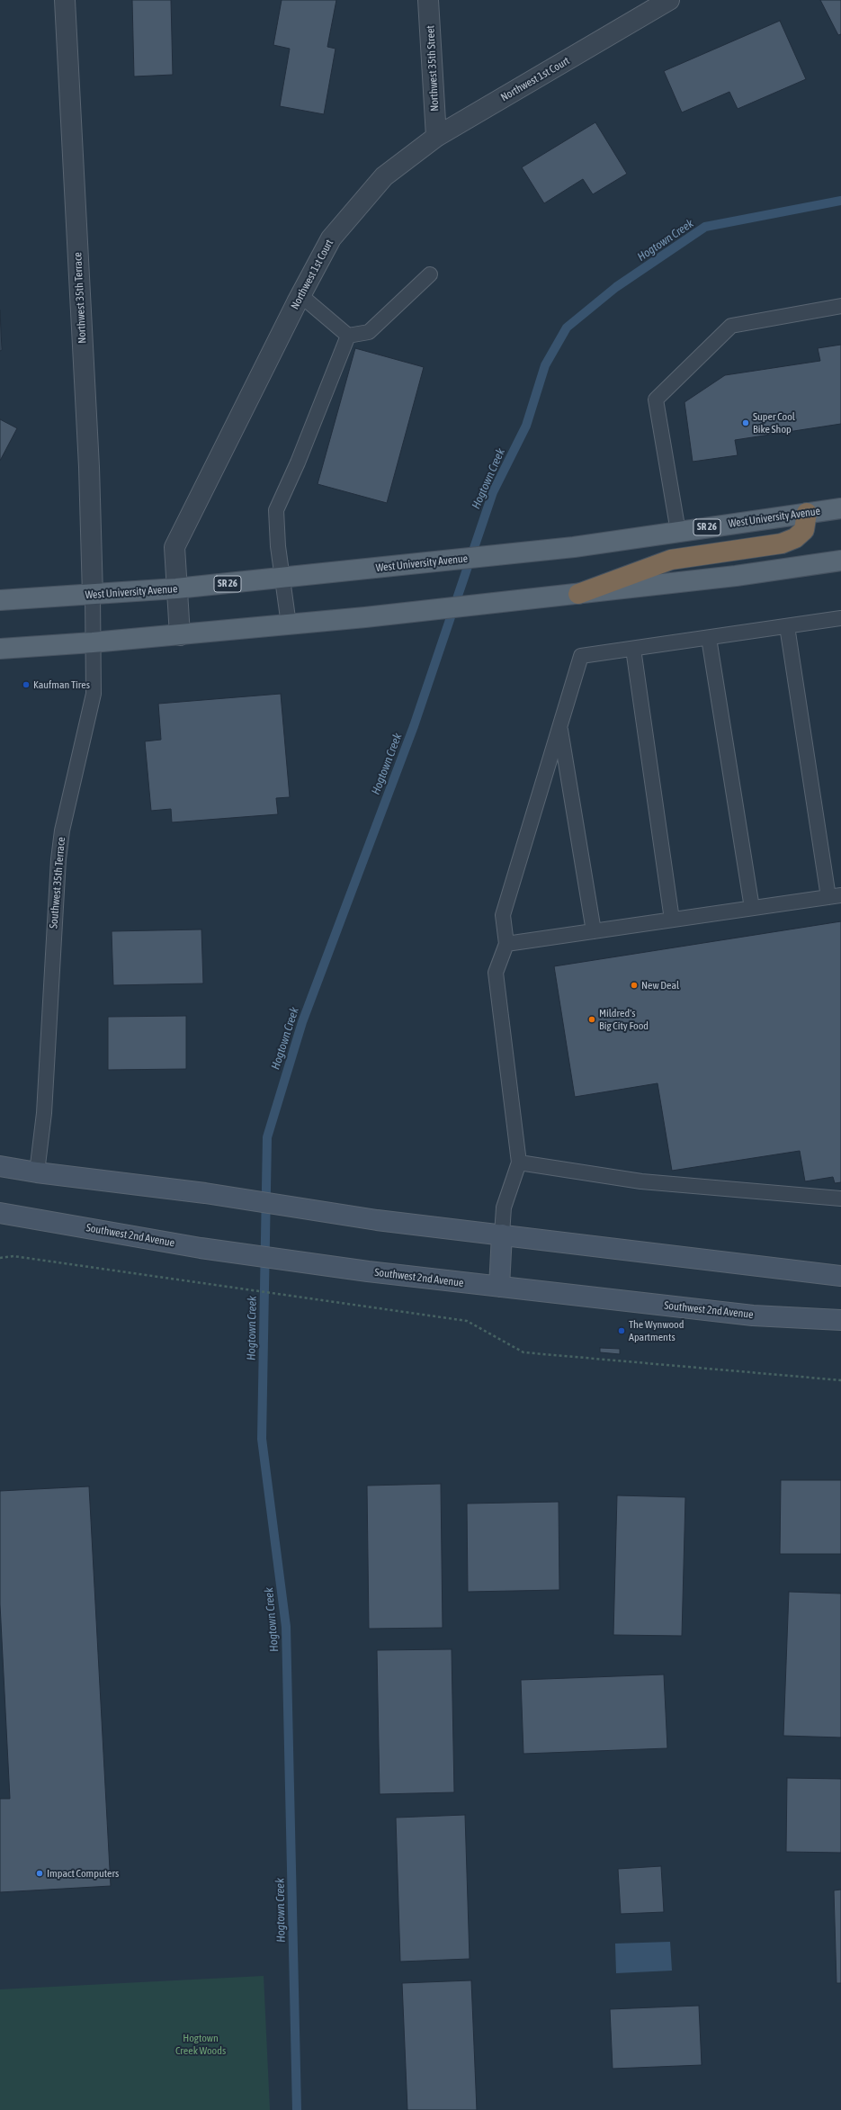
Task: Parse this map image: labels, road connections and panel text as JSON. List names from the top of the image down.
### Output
{
  "streets": {
    "main road": ["West University Avenue", "SR 26", "Southwest 2nd Avenue"],
    "street": ["Northwest 35th Street", "Northwest 1st Court", "Northwest 35th Terrace"],
    "lane": ["Southwest 35th Terrace"]
  },
  "crossings": [
    ["Northwest 35th Street", "Northwest 1st Court"],
    ["Northwest 1st Court", "West University Avenue"],
    ["Northwest 35th Terrace", "West University Avenue"],
    ["Northwest 35th Terrace", "Southwest 35th Terrace"],
    ["West University Avenue", "Southwest 35th Terrace"]
  ],
  "water": ["Hogtown Creek"],
  "parks": ["Hogtown Creek Woods"],
  "places": [
    "Super Cool Bike Shop",
    "Kaufman Tires",
    "New Deal",
    "Mildred's Big City Food",
    "The Wynwood Apartments",
    "Impact Computers"
  ]
}
